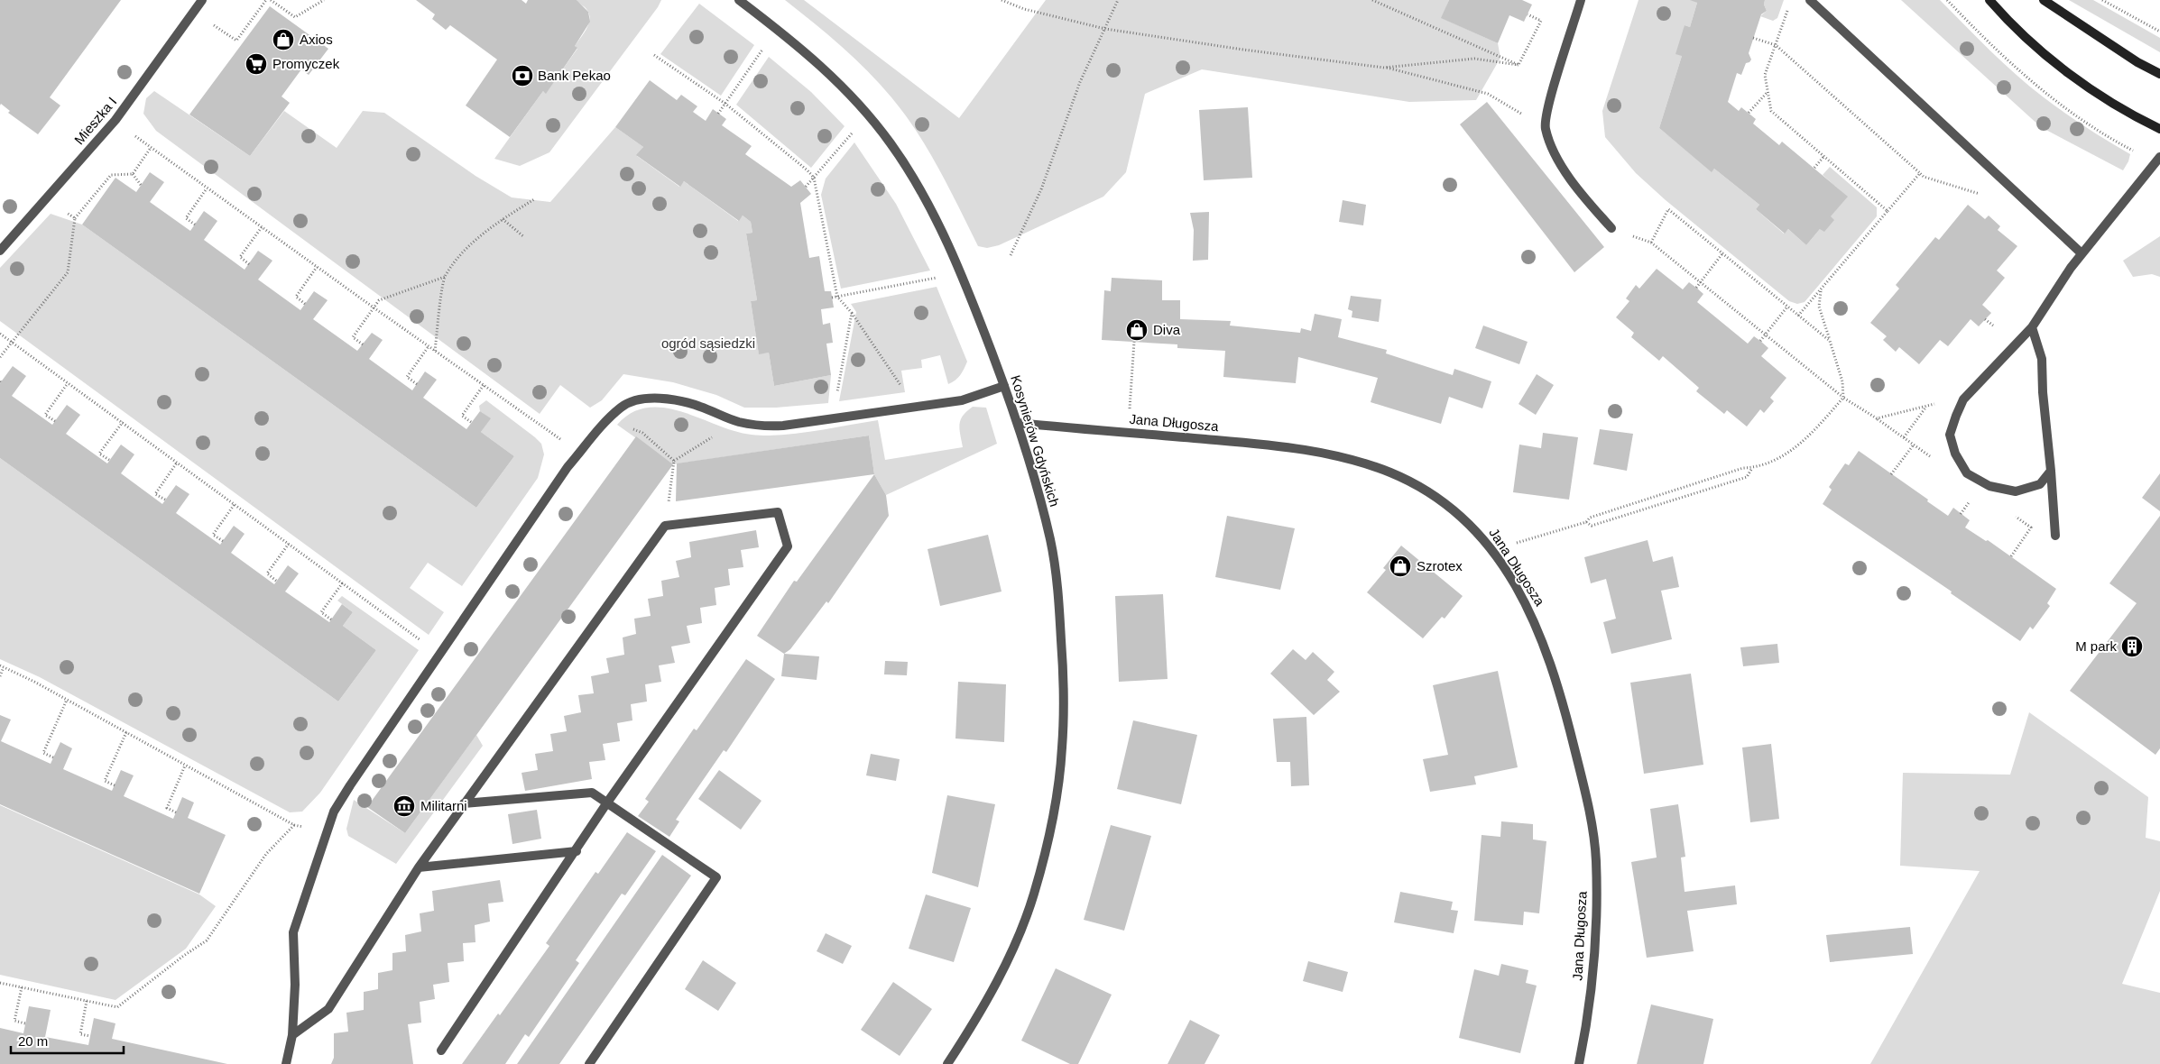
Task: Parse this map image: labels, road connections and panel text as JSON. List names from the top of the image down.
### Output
{
  "streets": {
    "street": ["Mieszka I", "Jana Długosza", "Kosynierów Gdyńskich"]
  },
  "crossings": [
    ["Jana Długosza", "Kosynierów Gdyńskich"]
  ],
  "parks": ["ogród sąsiedzki"],
  "places": {
    "shop": ["Axios", "Diva", "Szrotex"],
    "supermarket": ["Promyczek"],
    "bank": ["Bank Pekao"],
    "building": ["M park"],
    "museum": ["Militarni"]
  },
  "scale_bar": "20 m"
}
